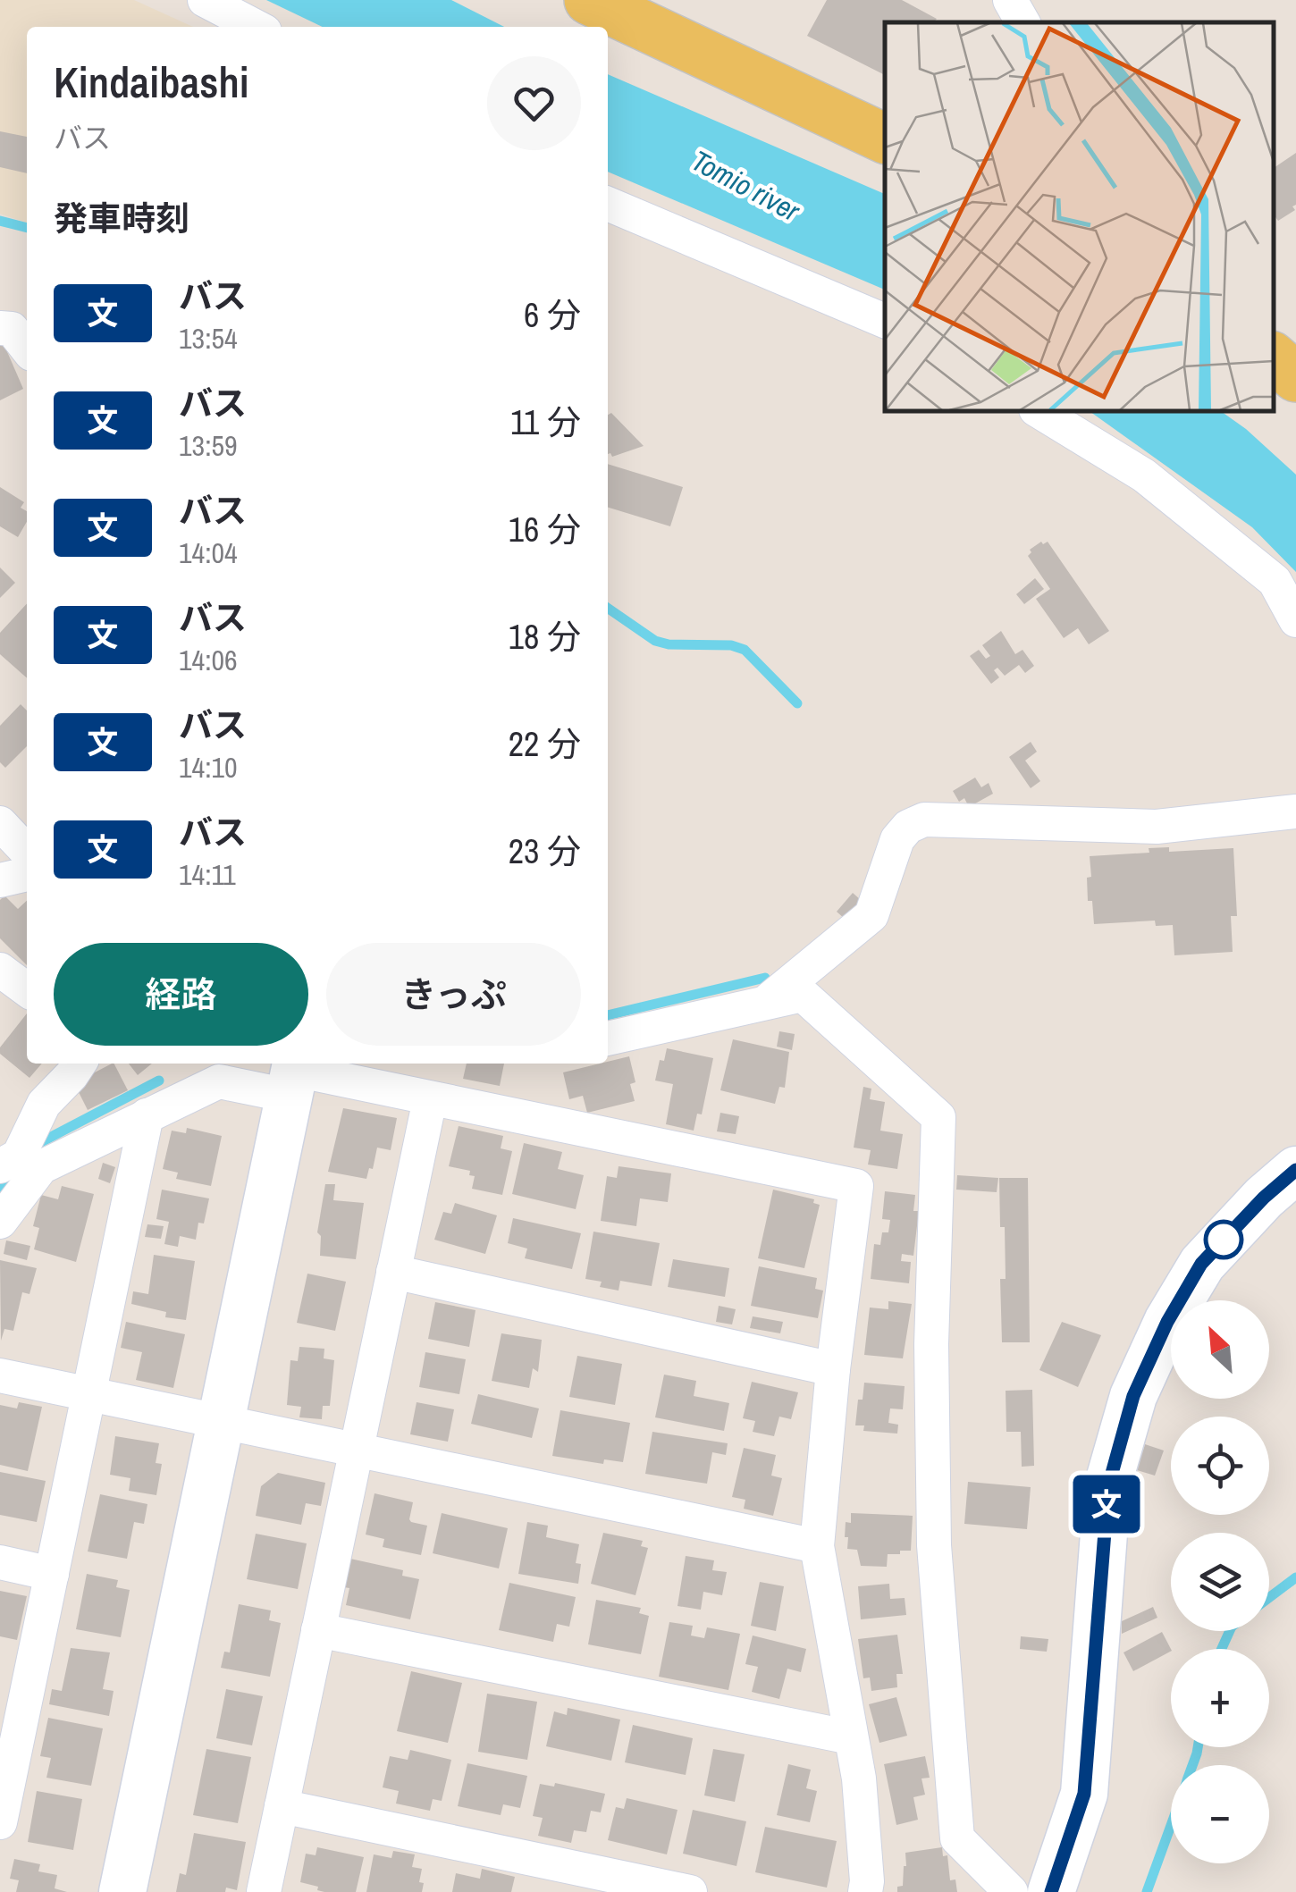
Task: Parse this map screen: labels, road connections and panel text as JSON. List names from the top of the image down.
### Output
{
  "water": ["Tomio river"],
  "lines": ["bus line 文"],
  "north": "top left",
  "page": {
    "on_map": "文",
    "heading": [
      ["Kindaibashi", "バス"],
      "発車時刻"
    ],
    "list": [
      {
        "mark": "文",
        "name": "バス",
        "note": "13:54",
        "value": "6 分"
      },
      {
        "mark": "文",
        "name": "バス",
        "note": "13:59",
        "value": "11 分"
      },
      {
        "mark": "文",
        "name": "バス",
        "note": "14:04",
        "value": "16 分"
      },
      {
        "mark": "文",
        "name": "バス",
        "note": "14:06",
        "value": "18 分"
      },
      {
        "mark": "文",
        "name": "バス",
        "note": "14:10",
        "value": "22 分"
      },
      {
        "mark": "文",
        "name": "バス",
        "note": "14:11",
        "value": "23 分"
      }
    ],
    "buttons": ["経路", "きっぷ"],
    "map_buttons": ["+", "−"]
  }
}
